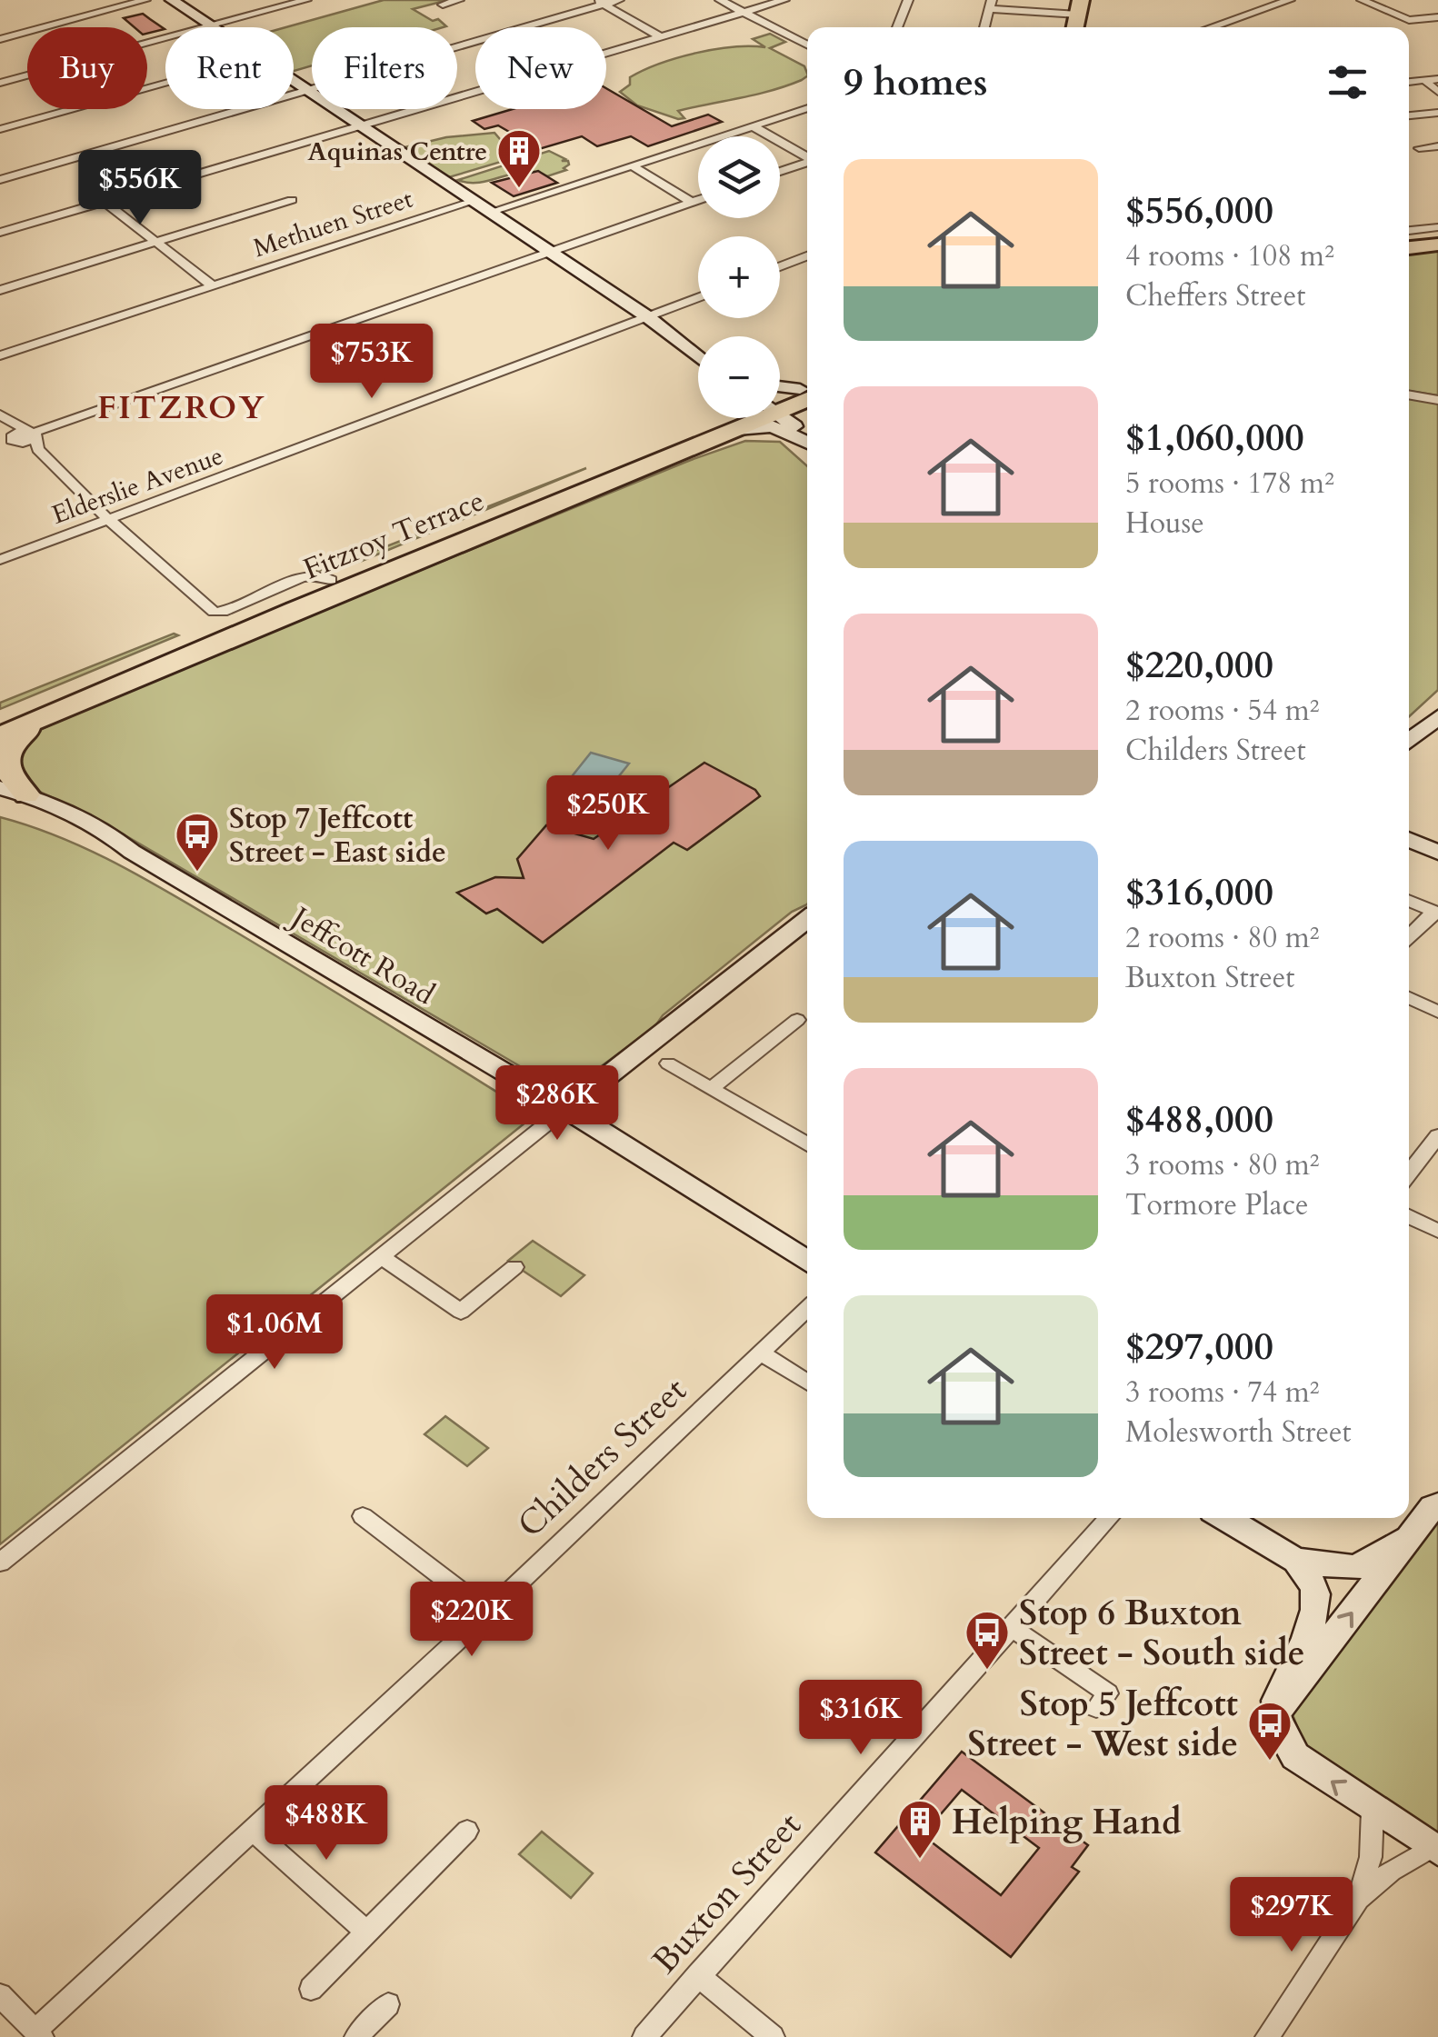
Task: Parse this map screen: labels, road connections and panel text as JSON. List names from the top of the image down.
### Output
{
  "streets": {
    "highway": ["Fitzroy Terrace"],
    "main road": ["Jeffcott Road"],
    "street": [
      "Methuen Street",
      "Elderslie Avenue",
      "Childers Street",
      "Buxton Street"
    ]
  },
  "districts": ["FITZROY"],
  "places": {
    "building": ["Aquinas Centre", "Helping Hand"],
    "bus stop": ["Stop 7 Jeffcott Street - East side", "Stop 6 Buxton Street - South side", "Stop 5 Jeffcott Street - West side"]
  },
  "page": {
    "chip": [
      "Buy",
      "Rent",
      "Filters",
      "New"
    ],
    "heading": "9 homes",
    "map_buttons": ["+", "−"],
    "list": [
      {
        "name": "$556,000",
        "note": "4 rooms · 108 m² · Cheffers Street"
      },
      {
        "name": "$1,060,000",
        "note": "5 rooms · 178 m² · House"
      },
      {
        "name": "$220,000",
        "note": "2 rooms · 54 m² · Childers Street"
      },
      {
        "name": "$316,000",
        "note": "2 rooms · 80 m² · Buxton Street"
      },
      {
        "name": "$488,000",
        "note": "3 rooms · 80 m² · Tormore Place"
      },
      {
        "name": "$297,000",
        "note": "3 rooms · 74 m² · Molesworth Street"
      }
    ],
    "price": [
      "$556K",
      "$753K",
      "$250K",
      "$286K",
      "$1.06M",
      "$220K",
      "$316K",
      "$488K",
      "$297K"
    ]
  }
}
